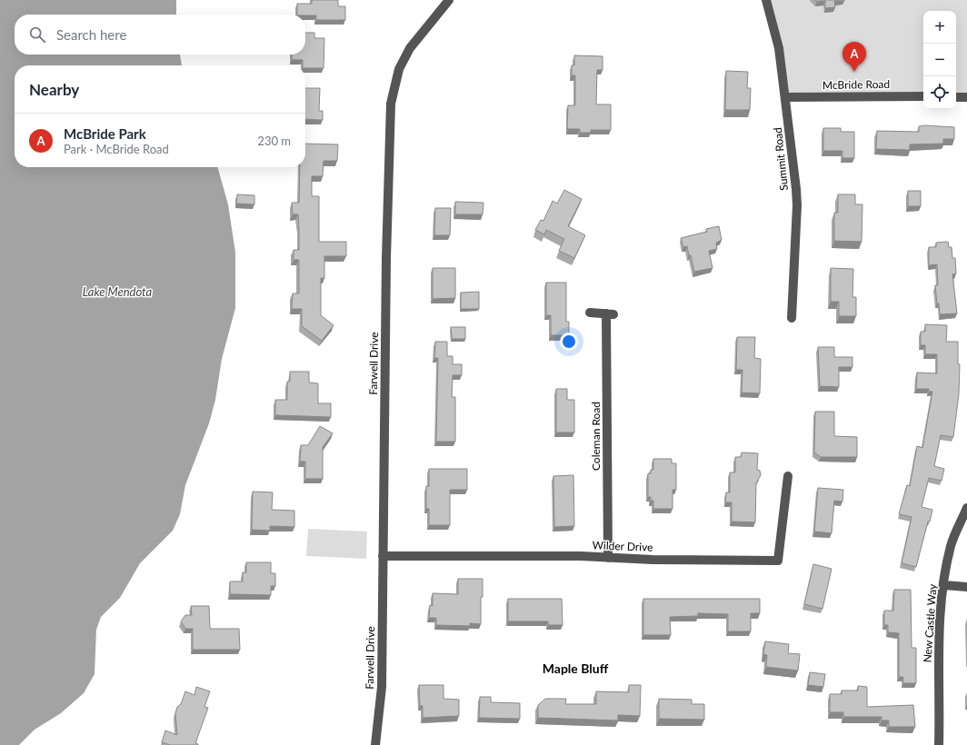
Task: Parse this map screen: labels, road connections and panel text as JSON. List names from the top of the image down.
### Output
{
  "streets": {
    "street": [
      "McBride Road",
      "Summit Road",
      "Farwell Drive",
      "Coleman Road",
      "Wilder Drive",
      "New Castle Way"
    ]
  },
  "crossings": [
    ["McBride Road", "Summit Road"],
    ["Farwell Drive", "Wilder Drive"],
    ["Coleman Road", "Wilder Drive"]
  ],
  "districts": ["Maple Bluff"],
  "water": ["Lake Mendota"],
  "page": {
    "map_buttons": ["+", "−"],
    "search": "Search here",
    "pins": "A",
    "heading": "Nearby",
    "list": [
      {
        "mark": "A",
        "name": "McBride Park",
        "note": "Park · McBride Road",
        "value": "230 m"
      }
    ]
  }
}
